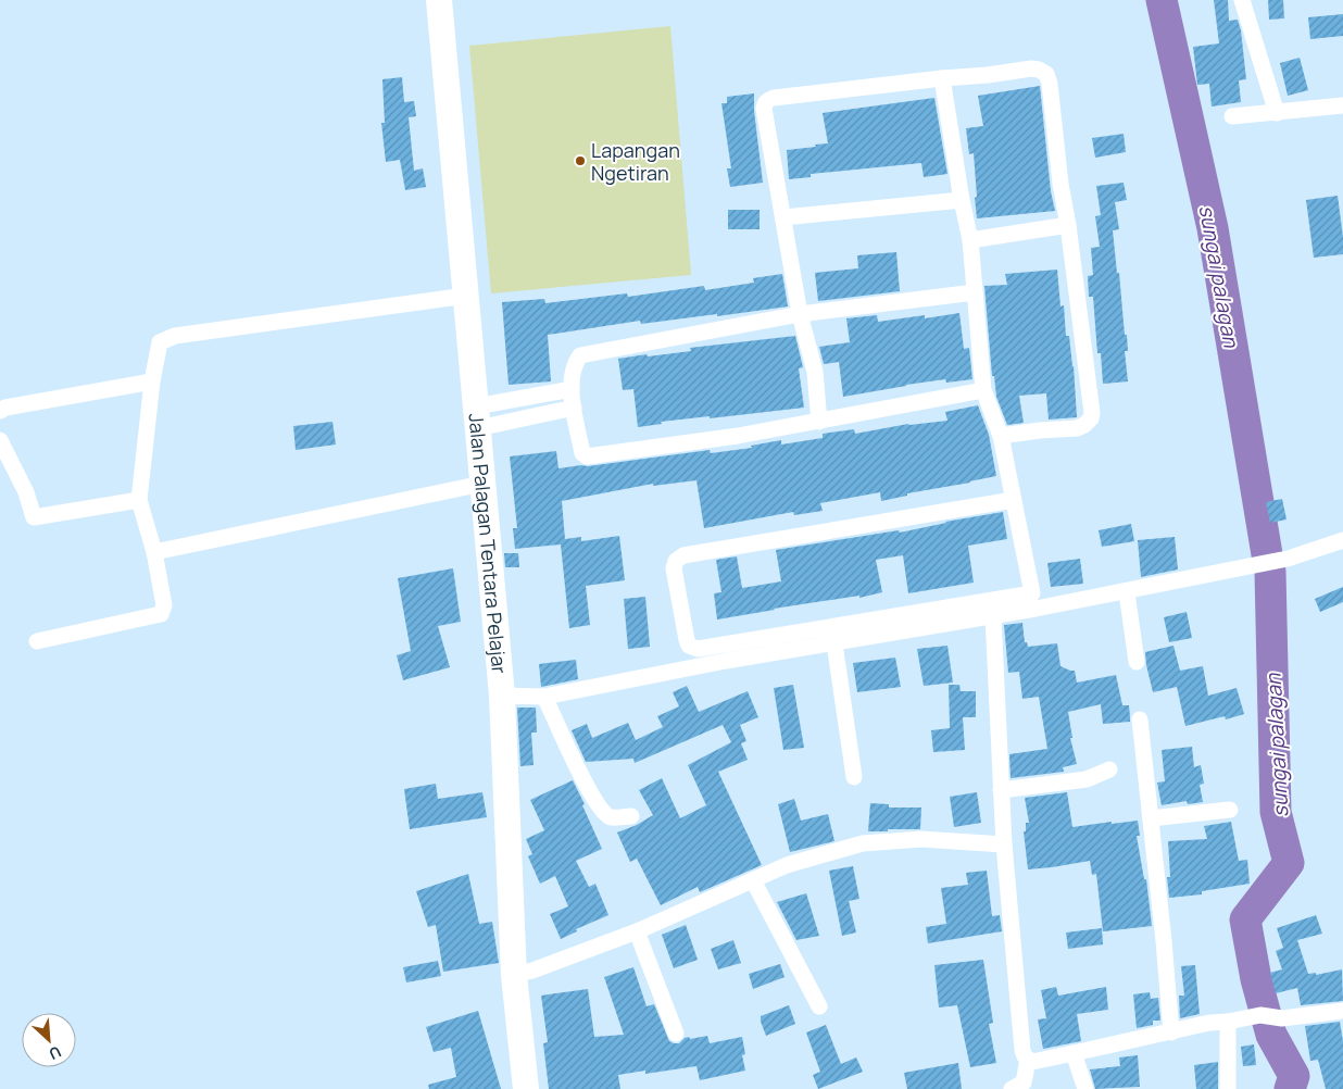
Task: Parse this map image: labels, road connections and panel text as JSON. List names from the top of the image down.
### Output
{
  "streets": {
    "main road": ["Jalan Palagan Tentara Pelajar"]
  },
  "water": ["sungai palagan"],
  "places": ["Lapangan Ngetiran"],
  "north": "bottom right"
}
